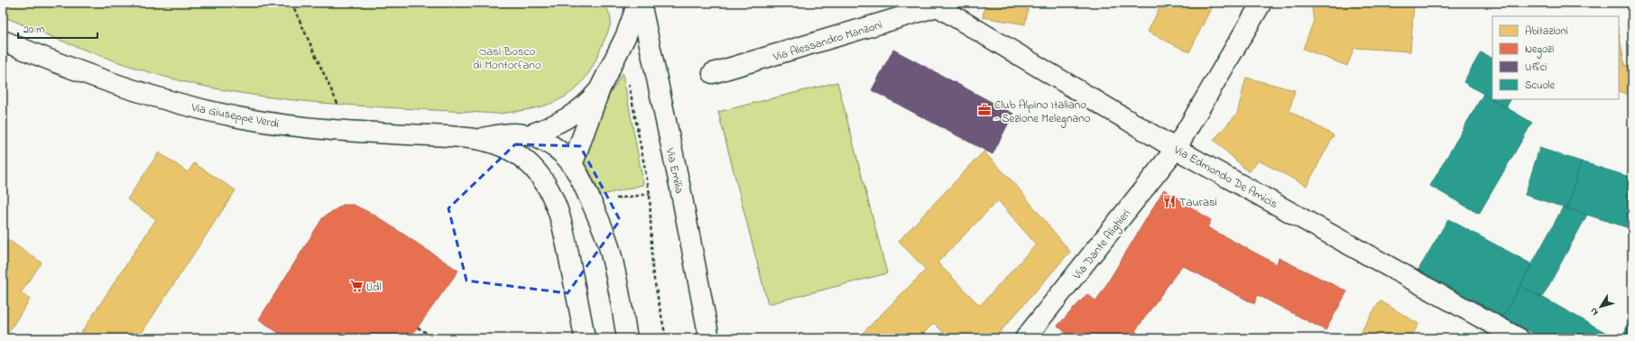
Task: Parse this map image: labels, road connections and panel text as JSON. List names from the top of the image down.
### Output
{
  "streets": {
    "street": [
      "Via Alessandro Manzoni",
      "Via Giuseppe Verdi",
      "Via Emilia",
      "Via Edmondo De Amicis",
      "Via Dante Alighieri"
    ]
  },
  "crossings": [
    ["Via Alessandro Manzoni", "Via Edmondo De Amicis"],
    ["Via Edmondo De Amicis", "Via Dante Alighieri"]
  ],
  "parks": ["Oasi Bosco di Montorfano"],
  "places": {
    "office": ["Club Alpino Italiano - Sezione Melegnano"],
    "restaurant": ["Taurasi"],
    "supermarket": ["Lidl"]
  },
  "legend": [
    "Abitazioni",
    "Negozi",
    "Uffici",
    "Scuole"
  ],
  "scale_bar": "20 m",
  "north": "bottom left"
}
